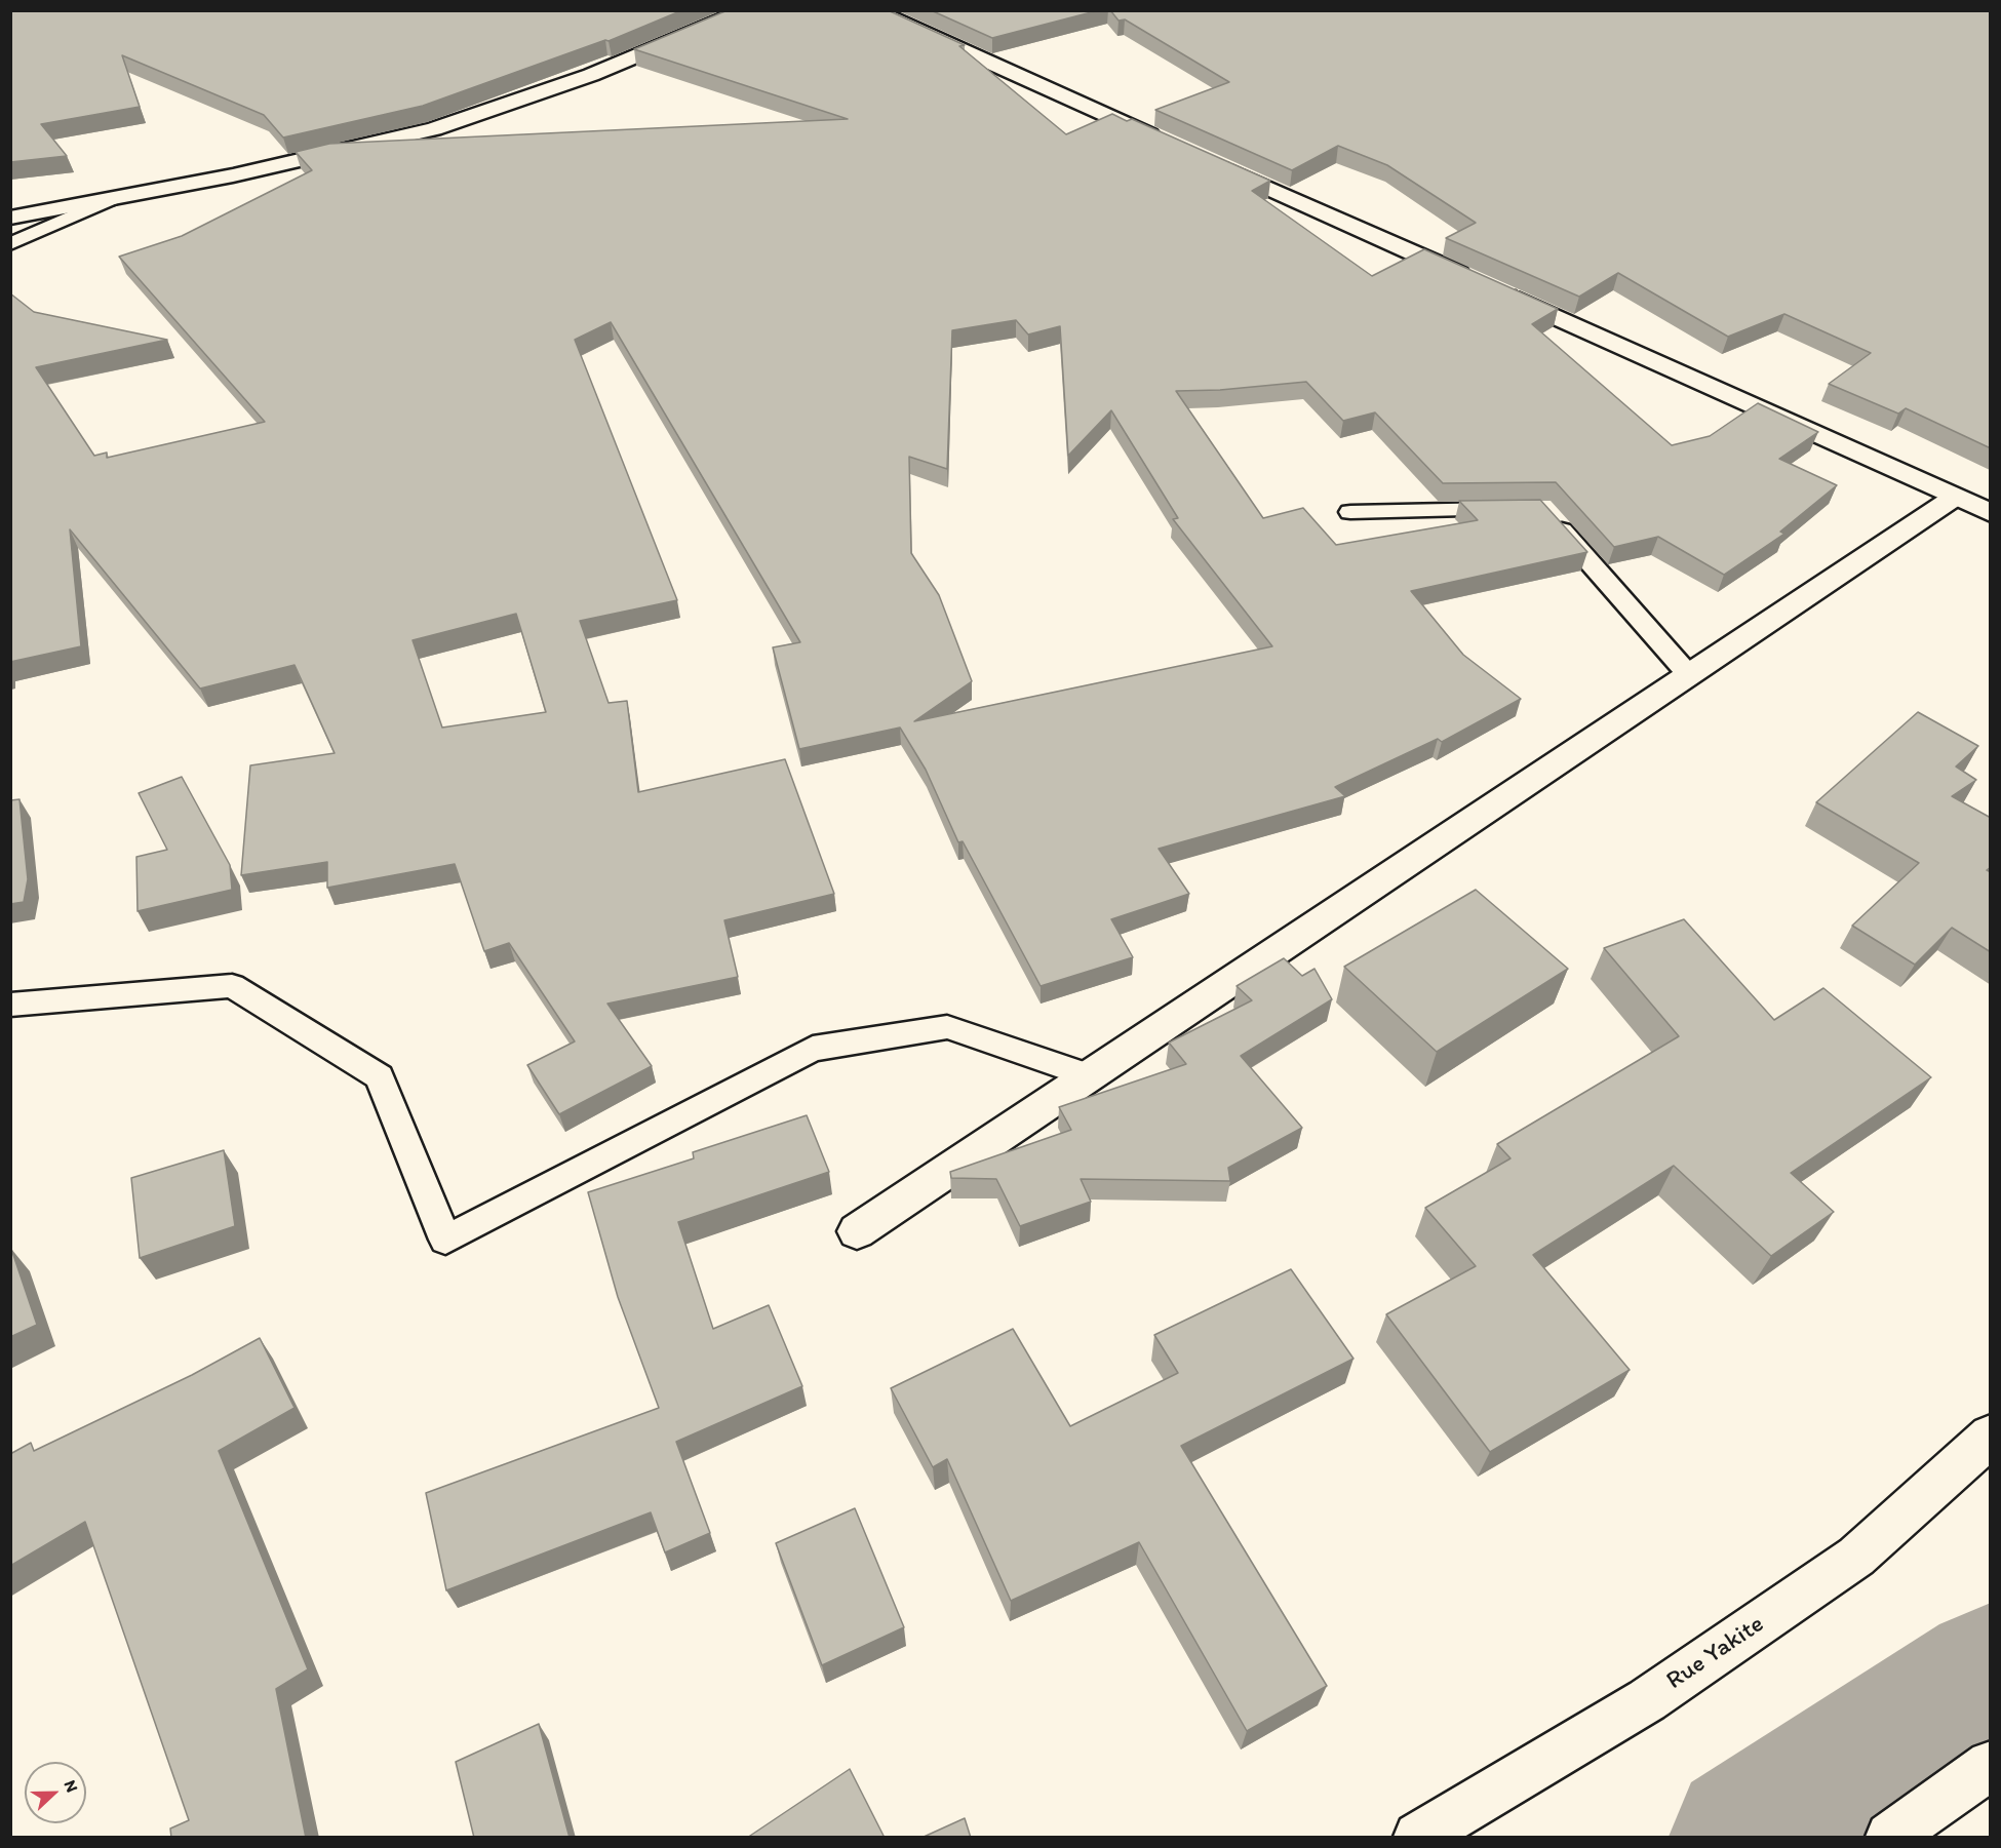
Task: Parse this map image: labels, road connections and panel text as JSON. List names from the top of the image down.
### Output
{
  "streets": {
    "street": ["Rue Yakite"]
  },
  "north": "right"
}
